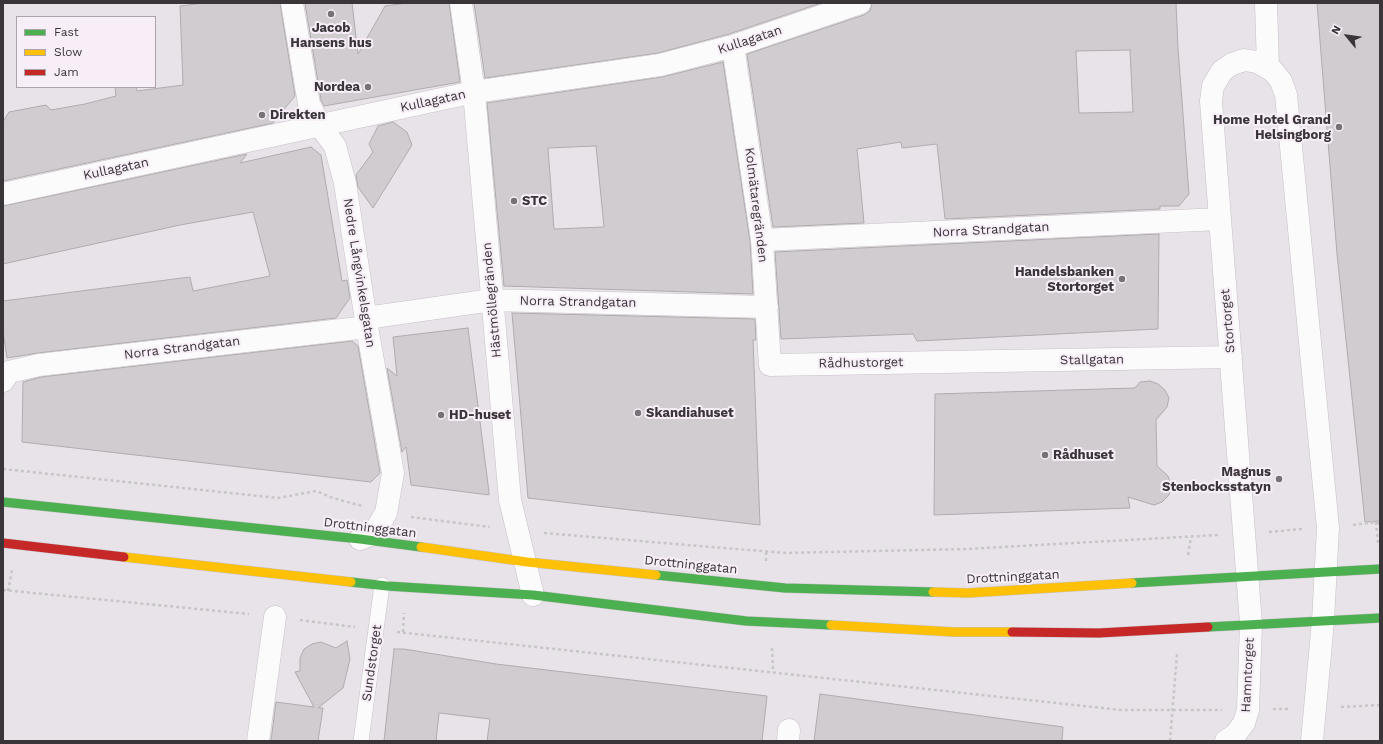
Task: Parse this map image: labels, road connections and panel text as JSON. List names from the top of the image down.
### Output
{
  "streets": {
    "main road": ["Drottninggatan"],
    "street": [
      "Kullagatan",
      "Kolmätaregränden",
      "Norra Strandgatan",
      "Nedre Långvinkelsgatan",
      "Hästmöllegränden",
      "Stortorget",
      "Stallgatan",
      "Rådhustorget",
      "Hamntorget"
    ],
    "lane": ["Sundstorget"]
  },
  "crossings": [
    ["Kullagatan", "Kolmätaregränden"],
    ["Kullagatan", "Nedre Långvinkelsgatan"],
    ["Kullagatan", "Hästmöllegränden"],
    ["Kolmätaregränden", "Norra Strandgatan"],
    ["Kolmätaregränden", "Rådhustorget"],
    ["Norra Strandgatan", "Nedre Långvinkelsgatan"],
    ["Norra Strandgatan", "Hästmöllegränden"],
    ["Norra Strandgatan", "Stortorget"],
    ["Nedre Långvinkelsgatan", "Drottninggatan"],
    ["Hästmöllegränden", "Drottninggatan"],
    ["Stortorget", "Stallgatan"],
    ["Stortorget", "Drottninggatan"],
    ["Stortorget", "Hamntorget"],
    ["Stallgatan", "Rådhustorget"]
  ],
  "places": [
    "Jacob Hansens hus",
    "Nordea",
    "Direkten",
    "Home Hotel Grand Helsingborg",
    "STC",
    "Handelsbanken Stortorget",
    "Skandiahuset",
    "HD-huset",
    "Rådhuset",
    "Magnus Stenbocksstatyn"
  ],
  "legend": ["Fast", "Slow", "Jam"],
  "north": "top left"
}
